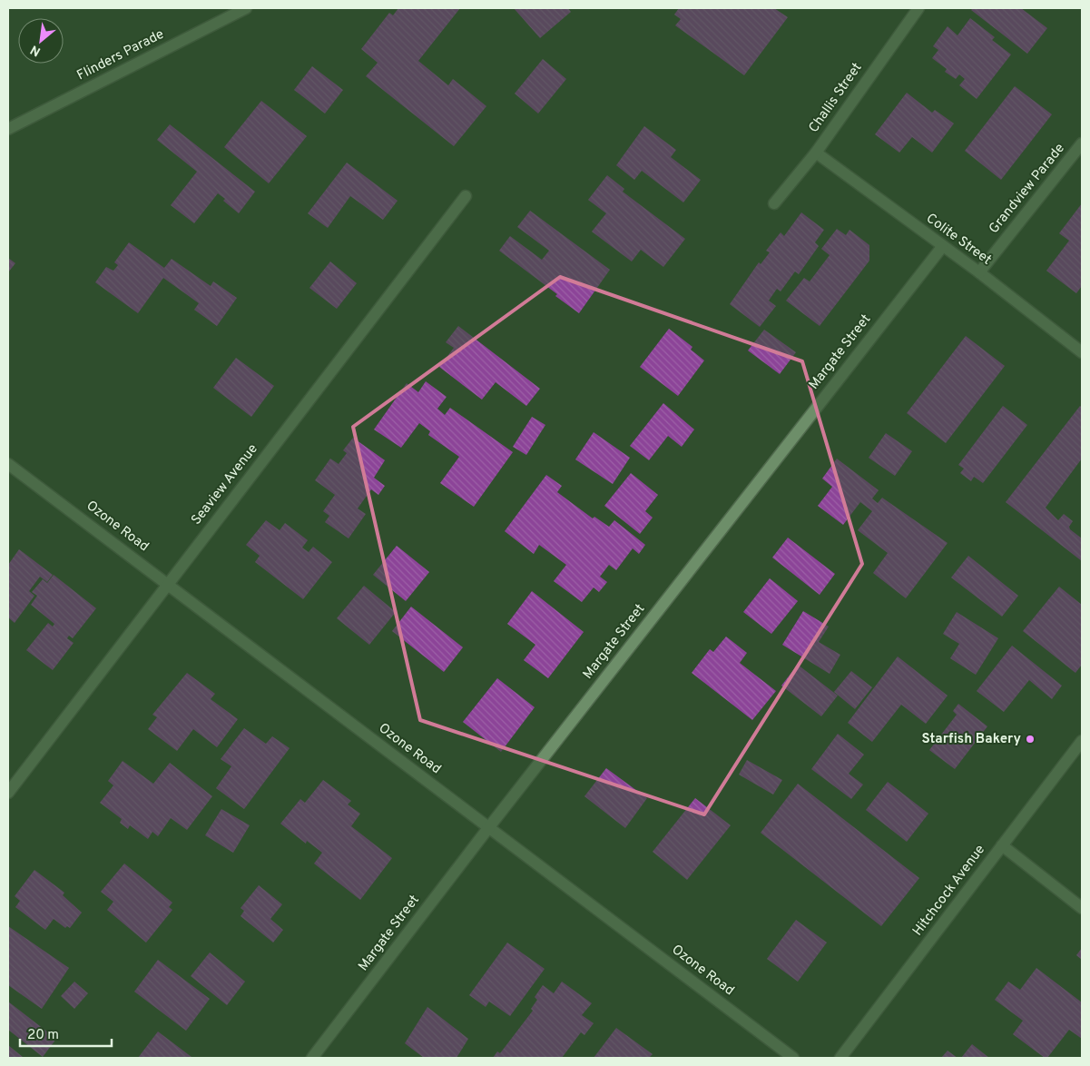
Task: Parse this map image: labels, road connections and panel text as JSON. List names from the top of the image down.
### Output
{
  "streets": {
    "street": [
      "Flinders Parade",
      "Challis Street",
      "Grandview Parade",
      "Colite Street",
      "Margate Street",
      "Seaview Avenue",
      "Ozone Road",
      "Hitchcock Avenue"
    ]
  },
  "crossings": [
    ["Challis Street", "Colite Street"],
    ["Grandview Parade", "Colite Street"],
    ["Colite Street", "Margate Street"],
    ["Margate Street", "Ozone Road"],
    ["Seaview Avenue", "Ozone Road"]
  ],
  "places": ["Starfish Bakery"],
  "scale_bar": "20 m",
  "north": "bottom left"
}
